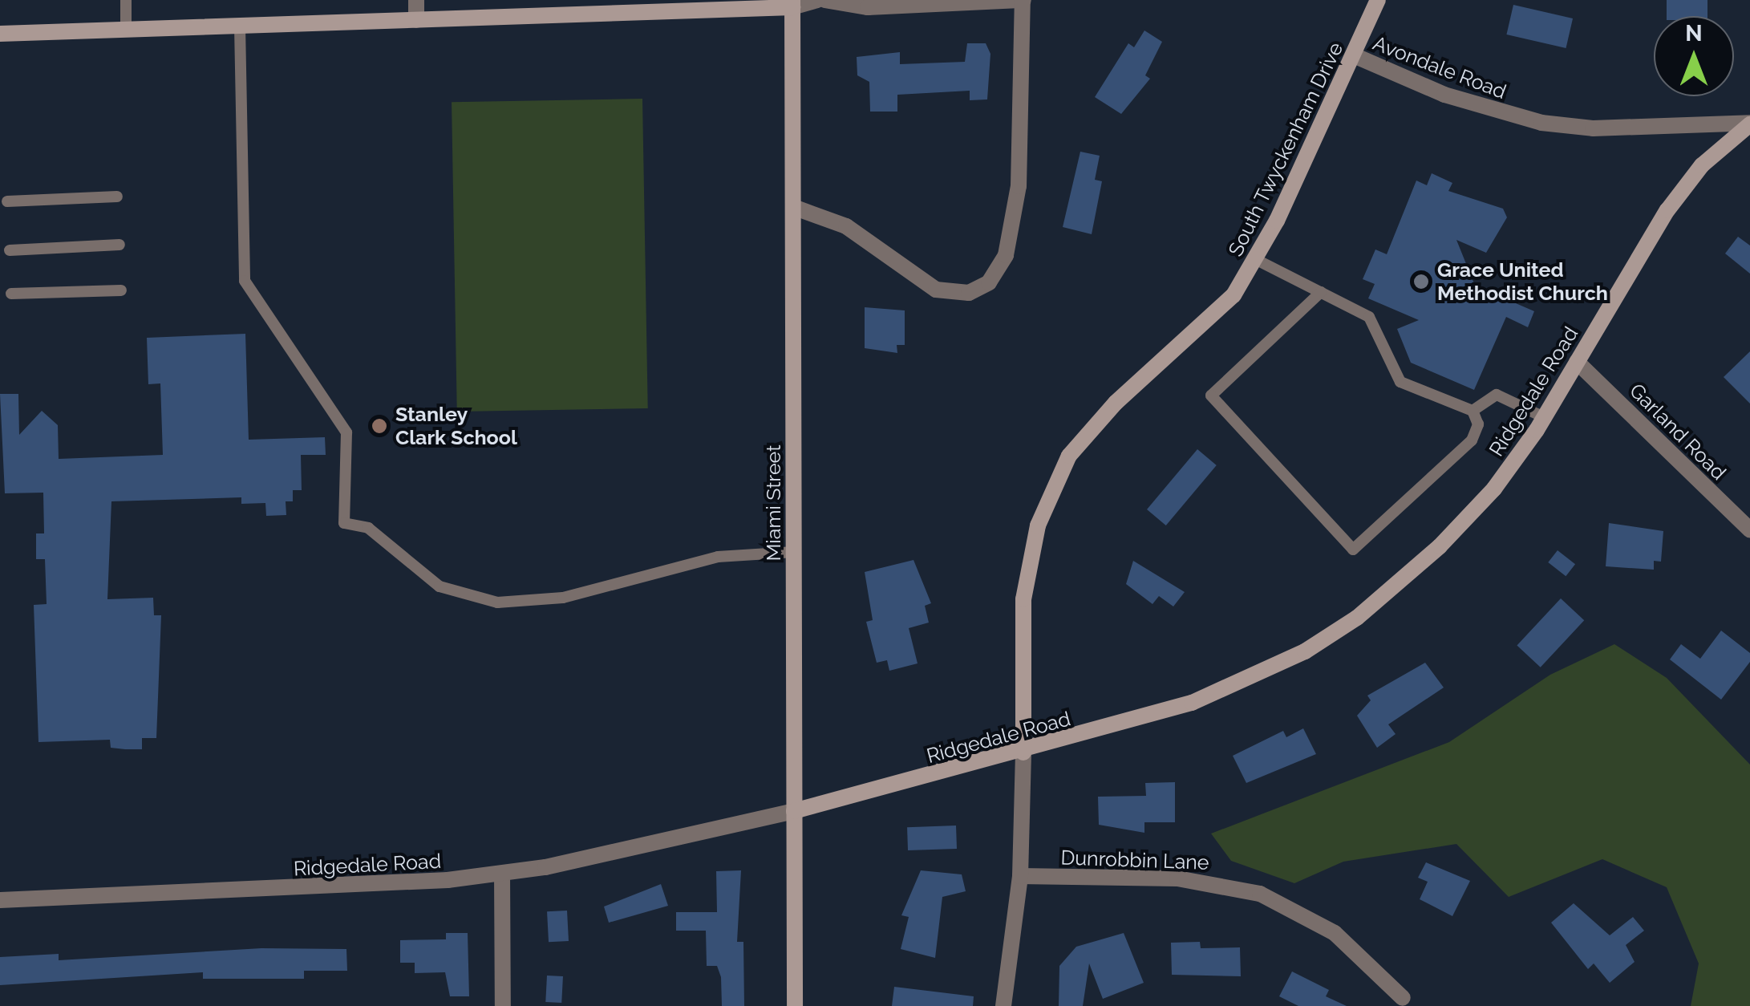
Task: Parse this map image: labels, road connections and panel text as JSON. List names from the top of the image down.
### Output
{
  "streets": {
    "street": [
      "Avondale Road",
      "South Twyckenham Drive",
      "Ridgedale Road",
      "Garland Road",
      "Miami Street",
      "Dunrobbin Lane"
    ]
  },
  "crossings": [
    ["Avondale Road", "South Twyckenham Drive"],
    ["Avondale Road", "Ridgedale Road"],
    ["South Twyckenham Drive", "Ridgedale Road"],
    ["South Twyckenham Drive", "Dunrobbin Lane"],
    ["Ridgedale Road", "Garland Road"],
    ["Ridgedale Road", "Miami Street"]
  ],
  "places": ["Grace United Methodist Church", "Stanley Clark School"],
  "north": "top"
}
